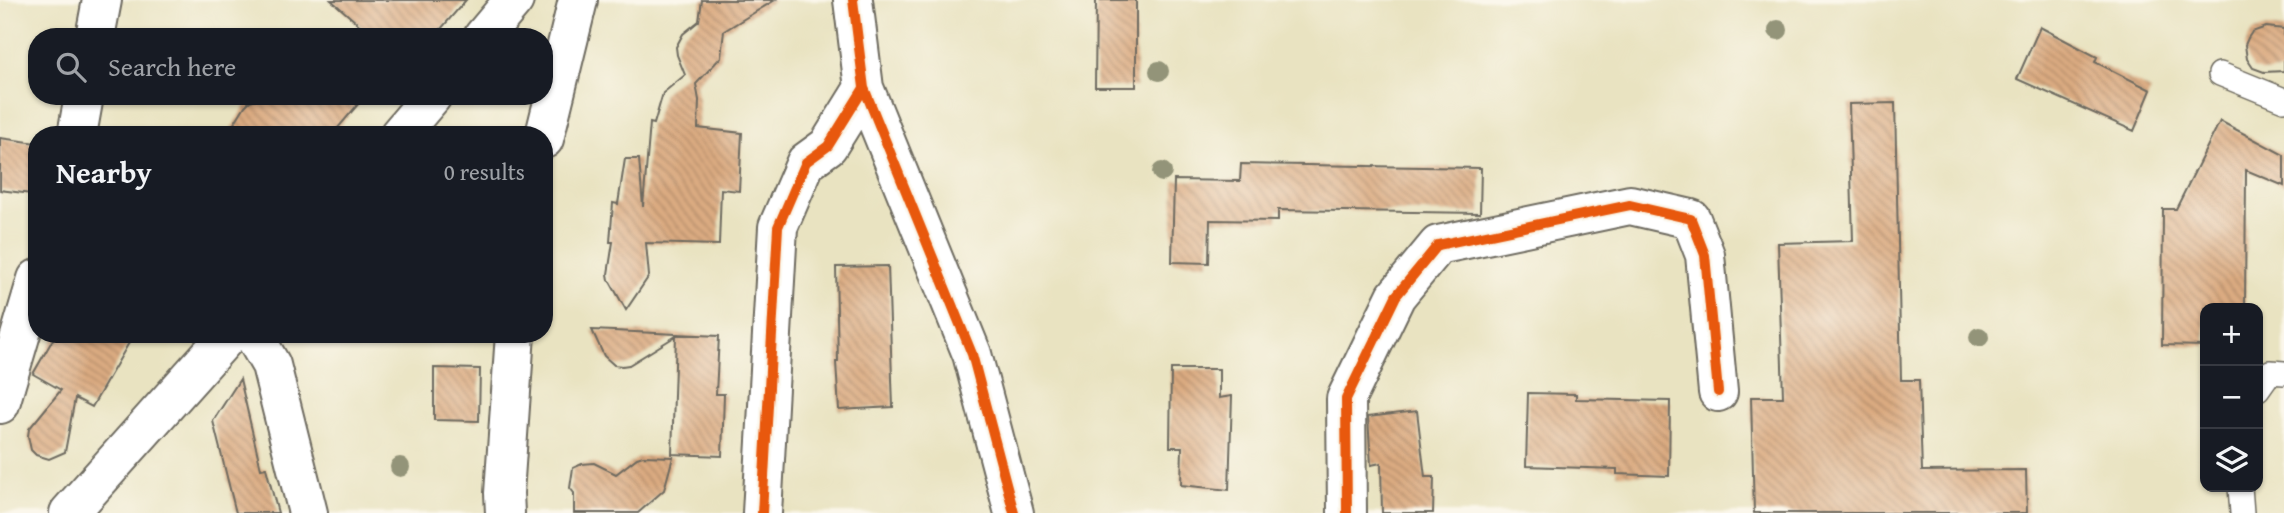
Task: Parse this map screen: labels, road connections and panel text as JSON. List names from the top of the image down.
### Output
{
  "page": {
    "search": "Search here",
    "heading": ["Nearby", "0 results"],
    "map_buttons": ["+", "−"]
  }
}
